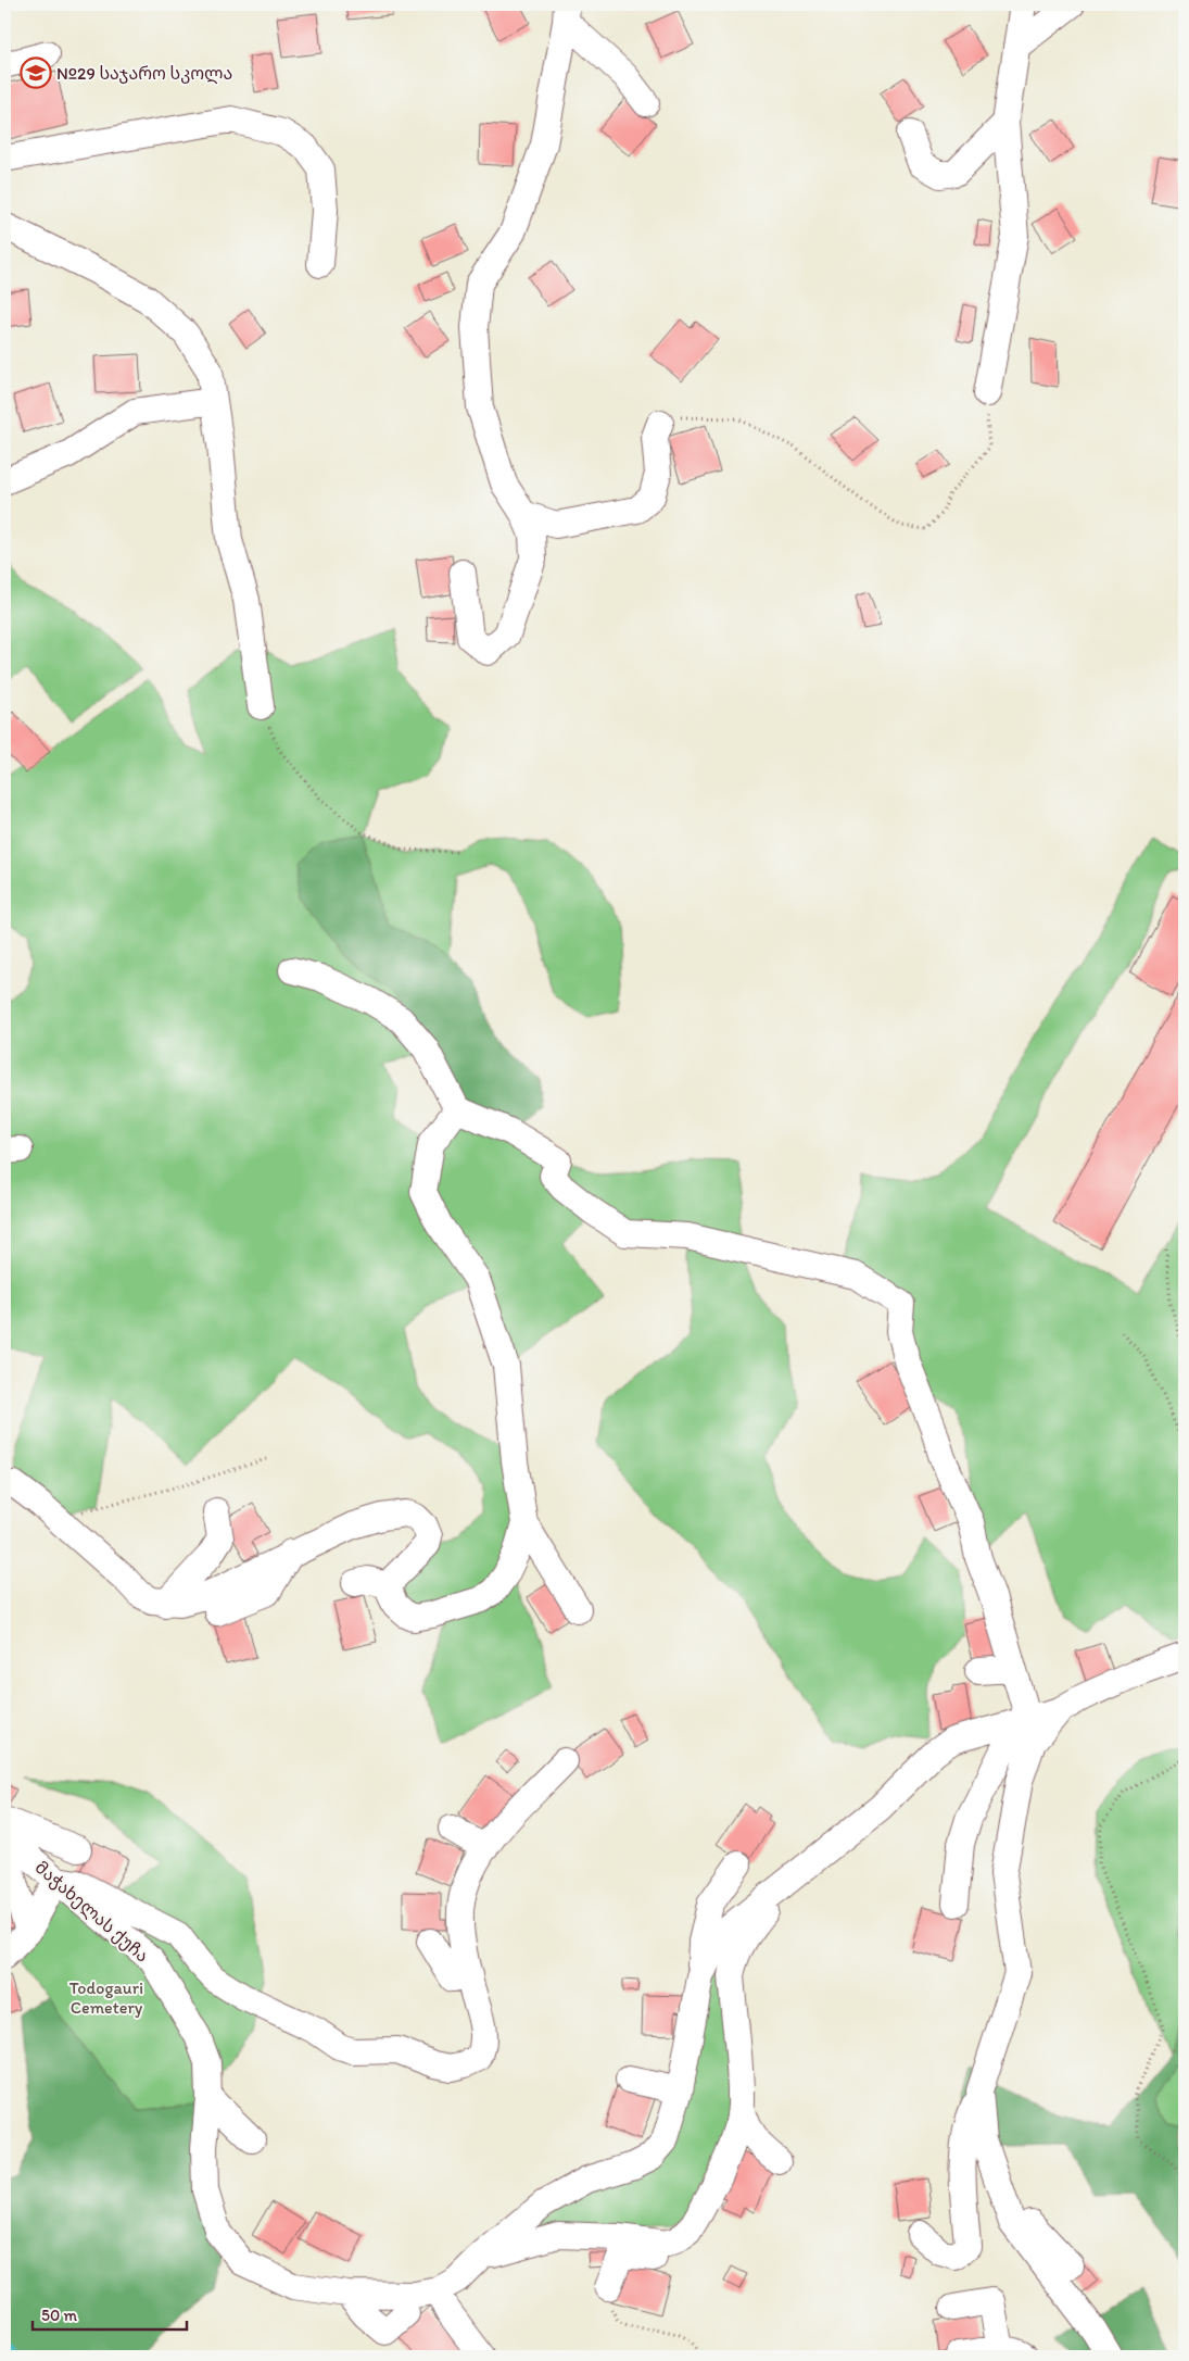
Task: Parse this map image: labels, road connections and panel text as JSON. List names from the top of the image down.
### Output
{
  "streets": {
    "street": ["მაჭახელას ქუჩა"]
  },
  "parks": ["Todogauri Cemetery"],
  "places": {
    "school or university": ["№29 საჯარო სკოლა"]
  },
  "scale_bar": "50 m"
}
